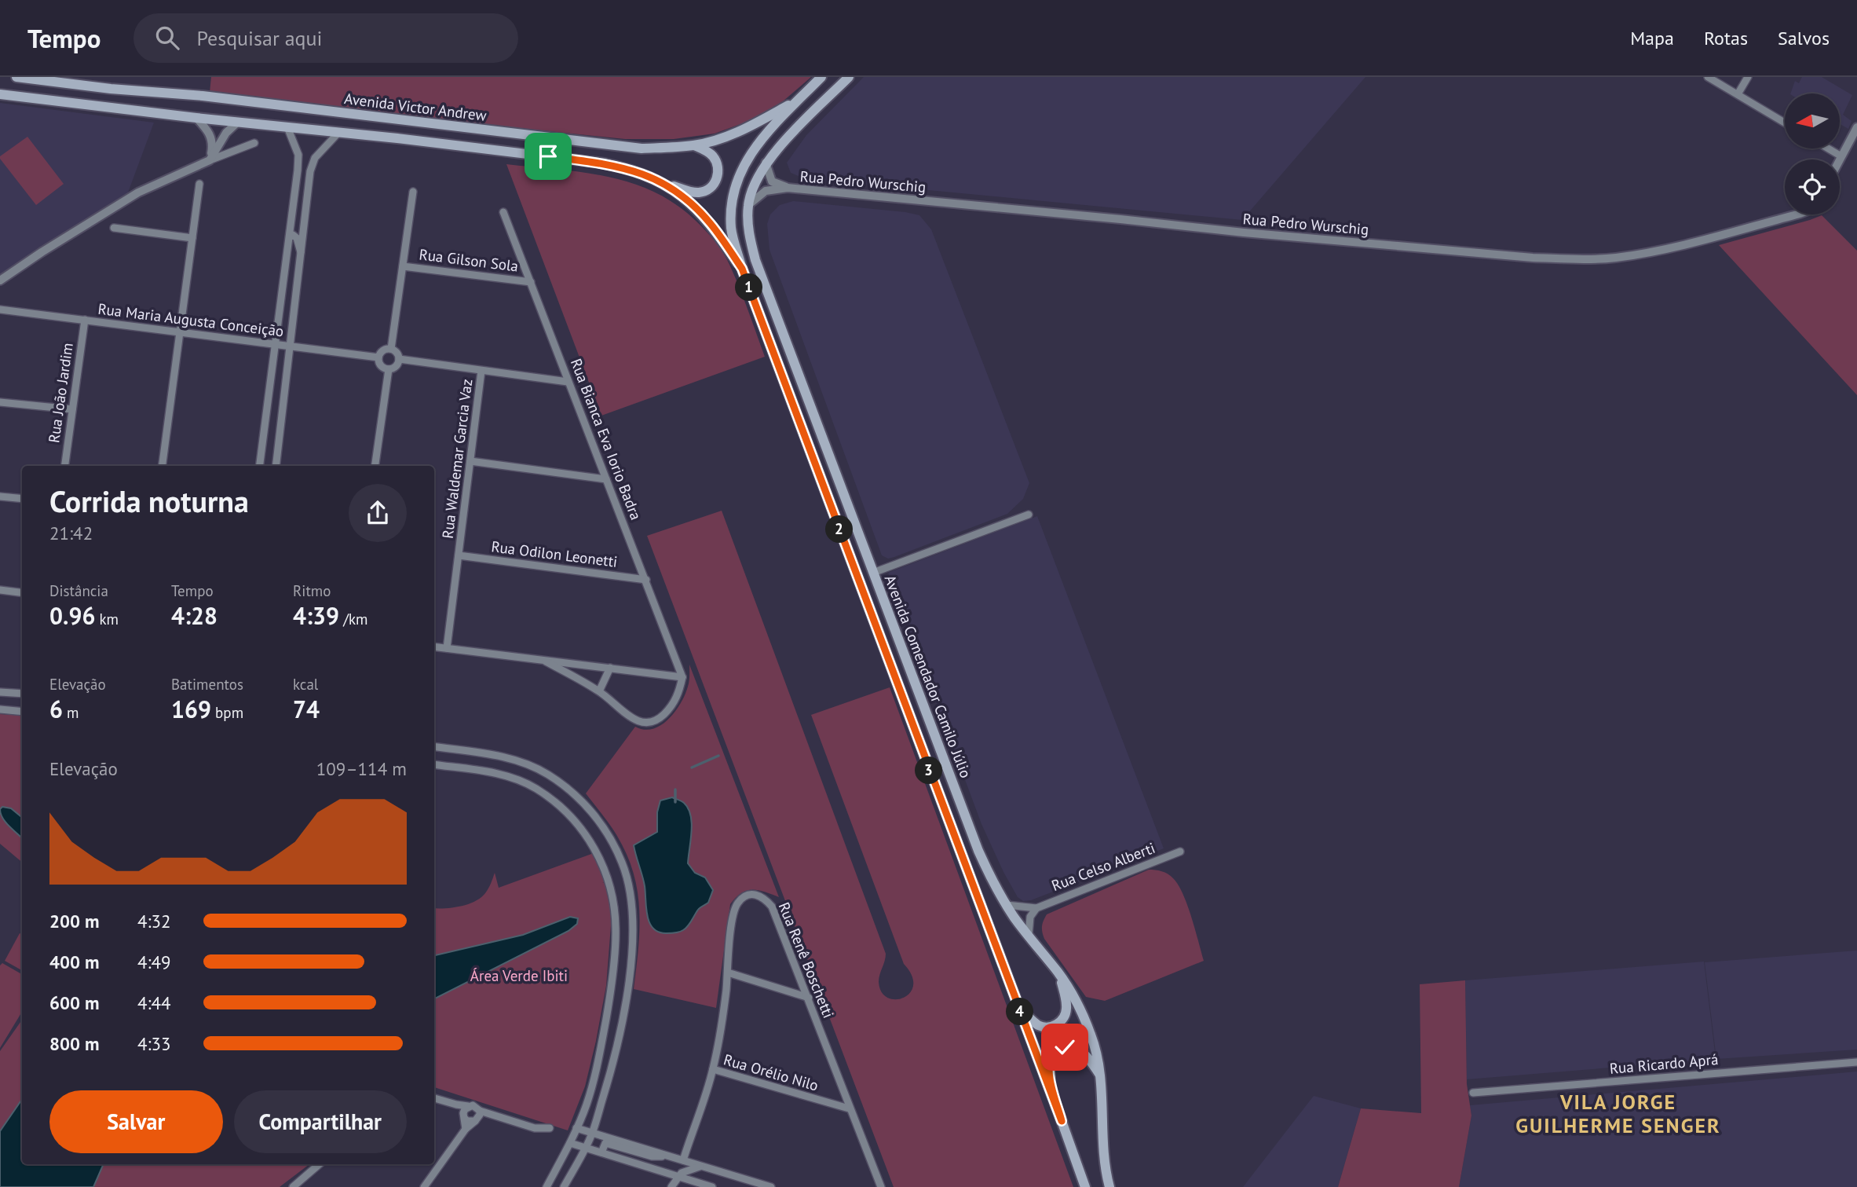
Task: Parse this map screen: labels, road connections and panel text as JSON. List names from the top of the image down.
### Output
{
  "streets": {
    "main road": ["Avenida Victor Andrew", "Avenida Comendador Camilo Júlio"],
    "street": [
      "Rua Pedro Wurschig",
      "Rua Gilson Sola",
      "Rua Maria Augusta Conceição",
      "Rua João Jardim",
      "Rua Bianca Eva Iorio Badra",
      "Rua Waldemar Garcia Vaz",
      "Rua Odilon Leonetti",
      "Rua Celso Alberti",
      "Rua Renê Boschetti",
      "Rua Ricardo Aprá",
      "Rua Orélio Nilo"
    ]
  },
  "crossings": [
    ["Avenida Victor Andrew", "Avenida Comendador Camilo Júlio"],
    ["Rua Pedro Wurschig", "Avenida Comendador Camilo Júlio"],
    ["Rua Gilson Sola", "Rua Bianca Eva Iorio Badra"],
    ["Rua Maria Augusta Conceição", "Rua João Jardim"],
    ["Rua Bianca Eva Iorio Badra", "Rua Odilon Leonetti"],
    ["Rua Waldemar Garcia Vaz", "Rua Odilon Leonetti"],
    ["Avenida Comendador Camilo Júlio", "Rua Celso Alberti"],
    ["Rua Renê Boschetti", "Rua Orélio Nilo"]
  ],
  "districts": ["VILA JORGE GUILHERME SENGER"],
  "parks": ["Área Verde Ibiti"],
  "north": "left",
  "page": {
    "header": "Tempo",
    "search": "Pesquisar aqui",
    "nav": ["Mapa", "Rotas", "Salvos"],
    "pins": [
      "1",
      "2",
      "3",
      "4"
    ],
    "heading": ["Corrida noturna", "21:42"],
    "stats": [
      ["Distância", "0.96 km"],
      ["Tempo", "4:28"],
      ["Ritmo", "4:39 /km"],
      ["Elevação", "6 m"],
      ["Batimentos", "169 bpm"],
      ["kcal", "74"]
    ],
    "chart": ["Elevação", "109–114 m"],
    "list": [
      {
        "name": "200 m",
        "note": "4:32"
      },
      {
        "name": "400 m",
        "note": "4:49"
      },
      {
        "name": "600 m",
        "note": "4:44"
      },
      {
        "name": "800 m",
        "note": "4:33"
      }
    ],
    "buttons": ["Salvar", "Compartilhar"]
  }
}
